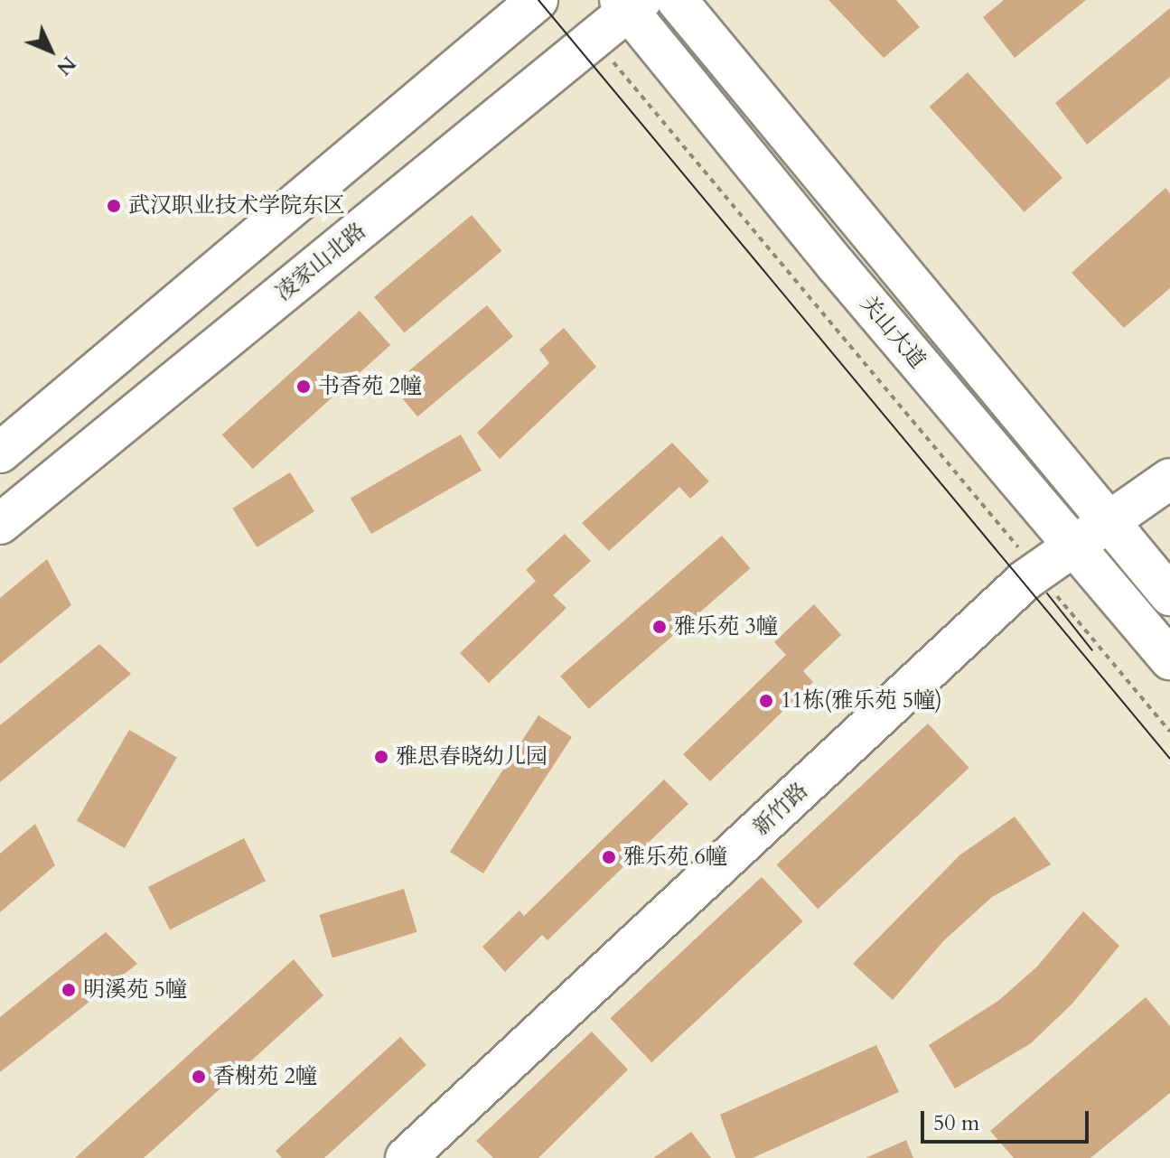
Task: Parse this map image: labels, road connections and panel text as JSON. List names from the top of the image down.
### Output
{
  "streets": {
    "main road": ["凌家山北路", "关山大道", "新竹路"]
  },
  "crossings": [
    ["凌家山北路", "关山大道"],
    ["关山大道", "新竹路"]
  ],
  "places": [
    "武汉职业技术学院东区",
    "书香苑 2幢",
    "雅乐苑 3幢",
    "11栋(雅乐苑 5幢)",
    "雅思春晓幼儿园",
    "雅乐苑 6幢",
    "明溪苑 5幢",
    "香榭苑 2幢"
  ],
  "scale_bar": "50 m",
  "north": "bottom right"
}
